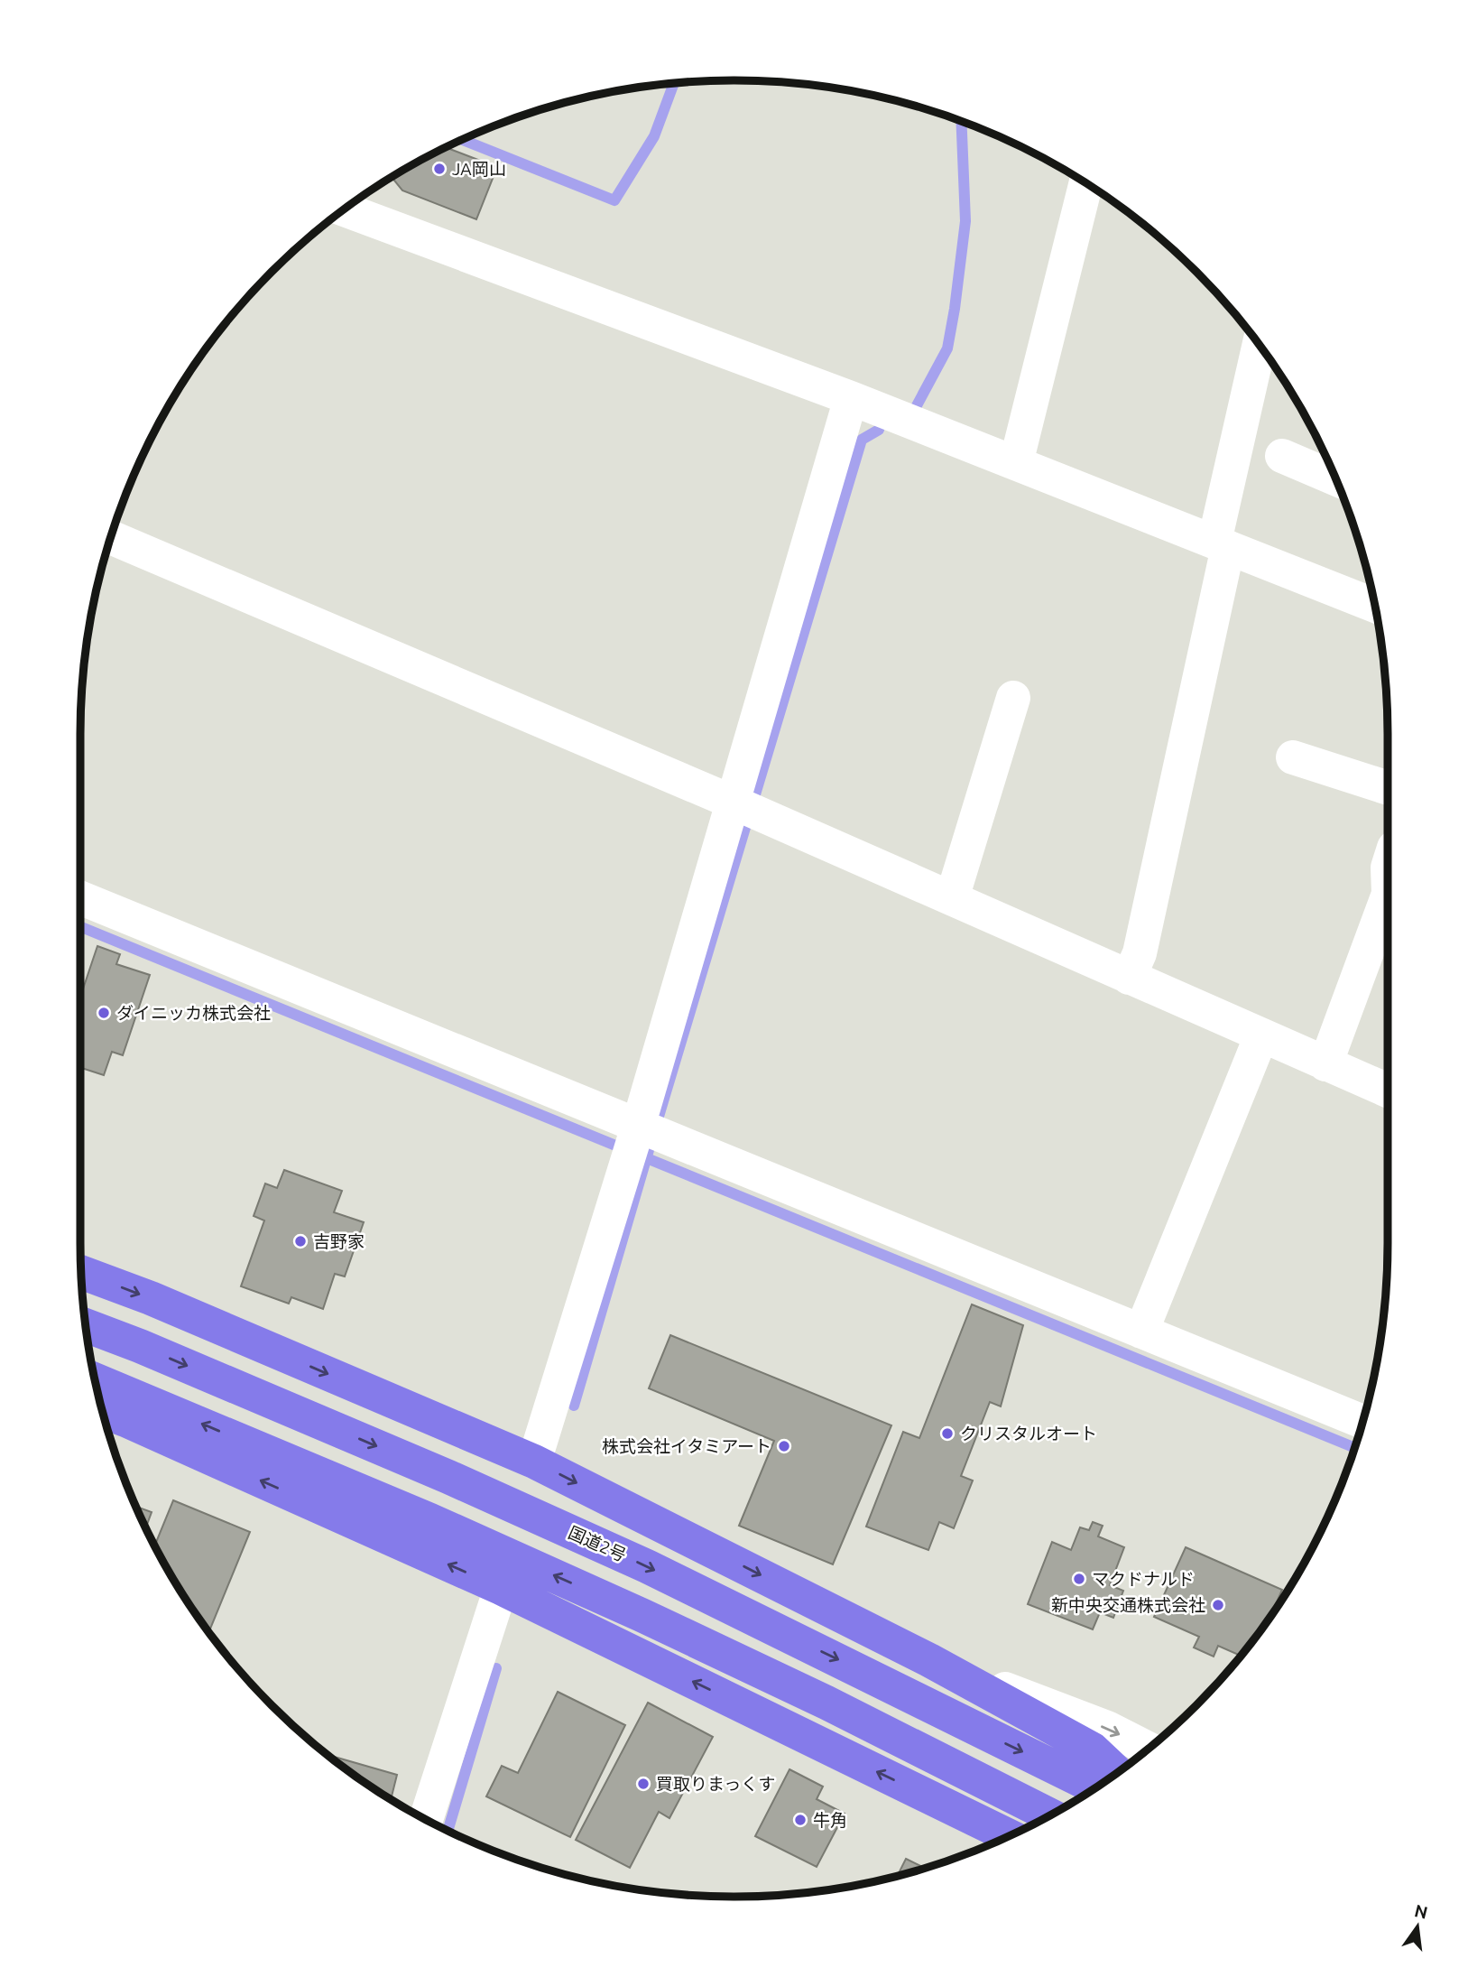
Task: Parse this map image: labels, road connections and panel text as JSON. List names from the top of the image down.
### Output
{
  "streets": {
    "highway": ["国道2号"]
  },
  "places": [
    "JA岡山",
    "ダイニッカ株式会社",
    "吉野家",
    "クリスタルオート",
    "株式会社イタミアート",
    "マクドナルド",
    "新中央交通株式会社",
    "買取りまっくす",
    "牛角"
  ],
  "north": "top"
}
